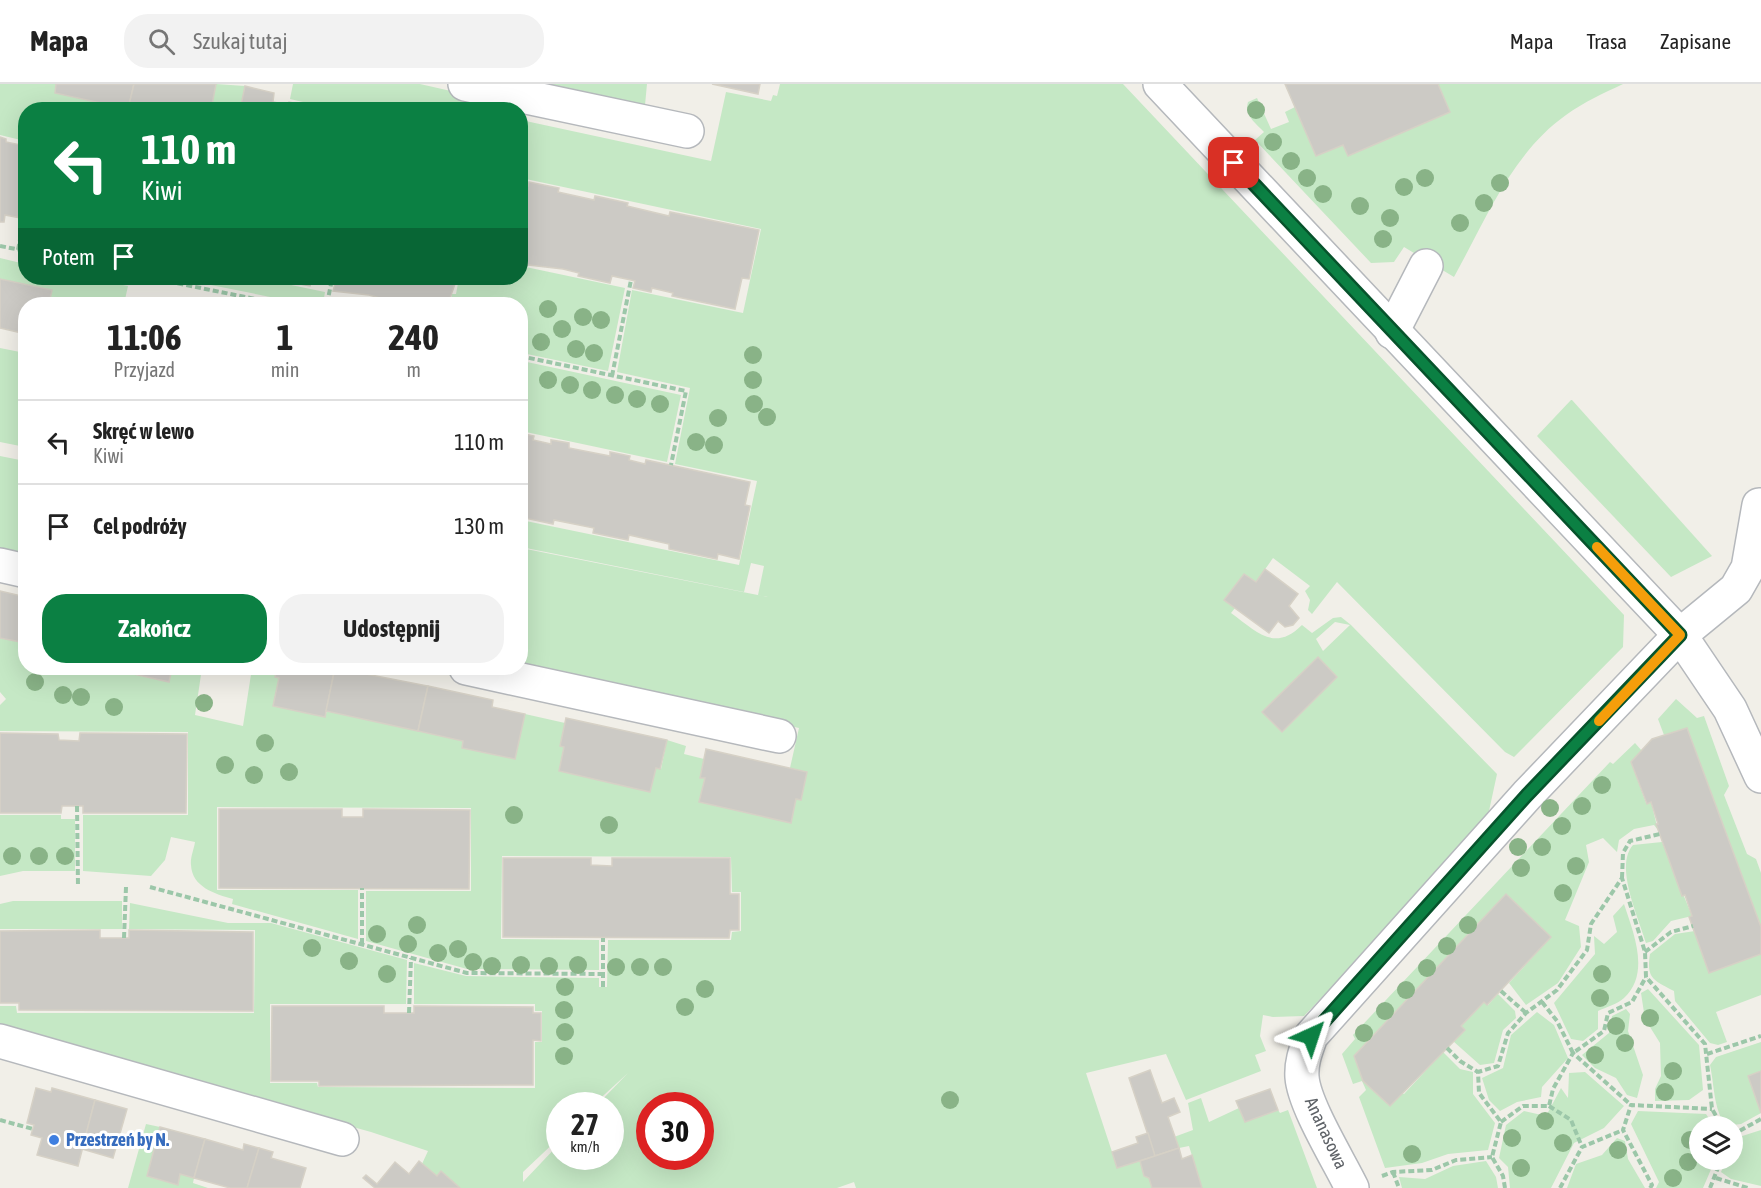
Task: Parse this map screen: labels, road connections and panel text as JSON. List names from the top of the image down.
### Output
{
  "streets": {
    "street": ["Ananasowa"]
  },
  "places": ["Przestrzeń by N."],
  "page": {
    "header": "Mapa",
    "search": "Szukaj tutaj",
    "nav": ["Mapa", "Trasa", "Zapisane"],
    "turn": ["110 m", "Kiwi"],
    "then": "Potem",
    "eta": [
      "11:06",
      "Przyjazd",
      "1",
      "min",
      "240",
      "m"
    ],
    "list": [
      {
        "name": "Skręć w lewo",
        "note": "Kiwi",
        "value": "110 m"
      },
      {
        "name": "Cel podróży",
        "value": "130 m"
      }
    ],
    "buttons": ["Zakończ", "Udostępnij"],
    "speed": "27 km/h",
    "limit": "30"
  }
}
